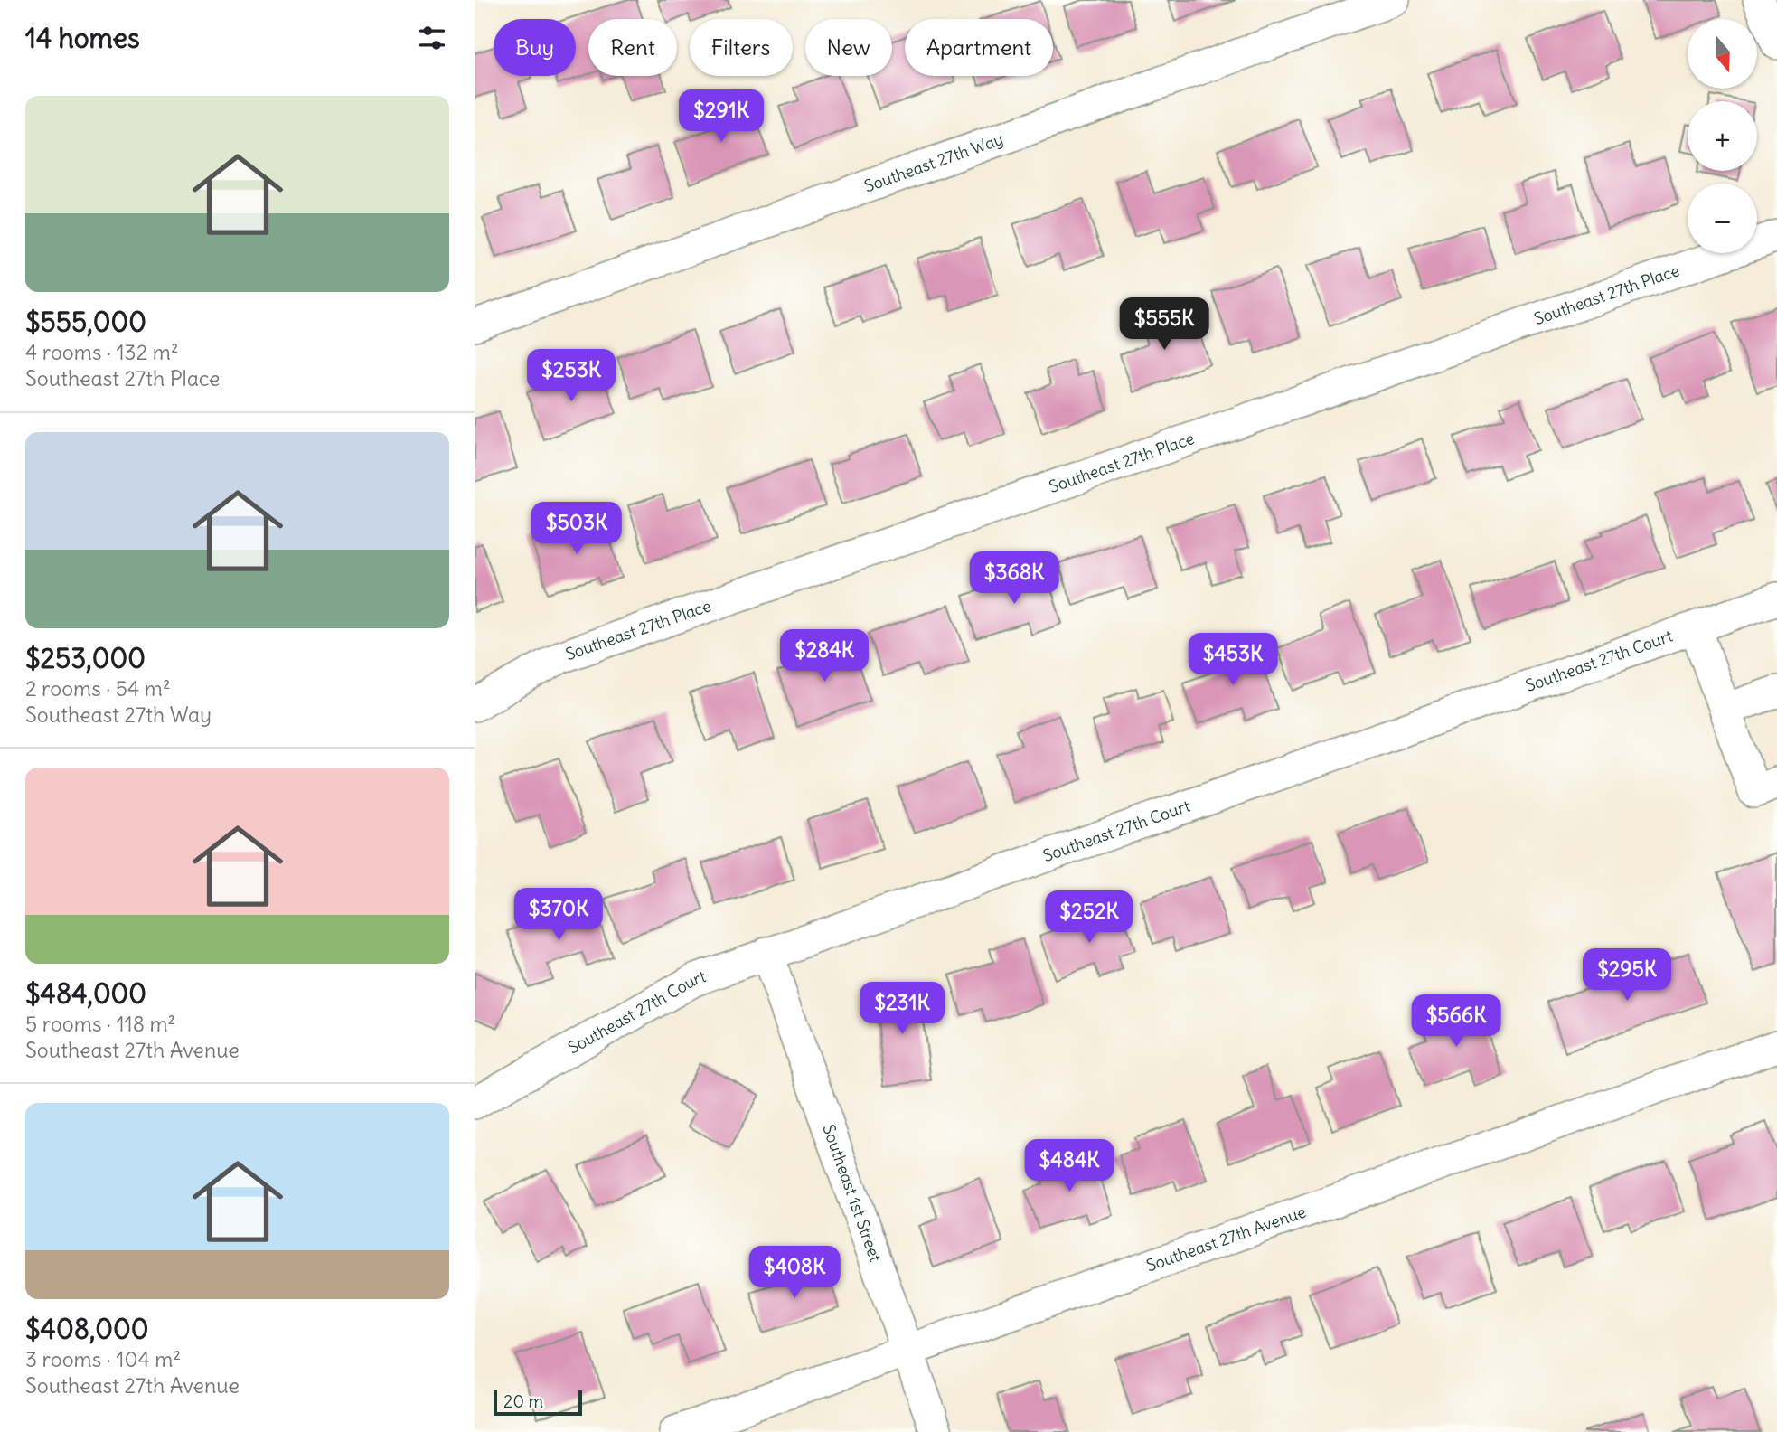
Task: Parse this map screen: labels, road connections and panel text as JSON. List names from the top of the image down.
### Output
{
  "streets": {
    "street": [
      "Southeast 27th Way",
      "Southeast 27th Place",
      "Southeast 27th Court",
      "Southeast 1st Street",
      "Southeast 27th Avenue"
    ]
  },
  "crossings": [
    ["Southeast 27th Court", "Southeast 1st Street"],
    ["Southeast 1st Street", "Southeast 27th Avenue"]
  ],
  "scale_bar": "20 m",
  "north": "bottom",
  "page": {
    "heading": "14 homes",
    "map_buttons": ["+", "−"],
    "chip": [
      "Buy",
      "Rent",
      "Filters",
      "New",
      "Apartment"
    ],
    "list": [
      {
        "name": "$555,000",
        "note": "4 rooms · 132 m² · Southeast 27th Place"
      },
      {
        "name": "$253,000",
        "note": "2 rooms · 54 m² · Southeast 27th Way"
      },
      {
        "name": "$484,000",
        "note": "5 rooms · 118 m² · Southeast 27th Avenue"
      },
      {
        "name": "$408,000",
        "note": "3 rooms · 104 m² · Southeast 27th Avenue"
      }
    ],
    "price": [
      "$291K",
      "$555K",
      "$253K",
      "$503K",
      "$368K",
      "$284K",
      "$453K",
      "$370K",
      "$252K",
      "$295K",
      "$231K",
      "$566K",
      "$484K",
      "$408K"
    ],
    "scale": "20 m"
  }
}
